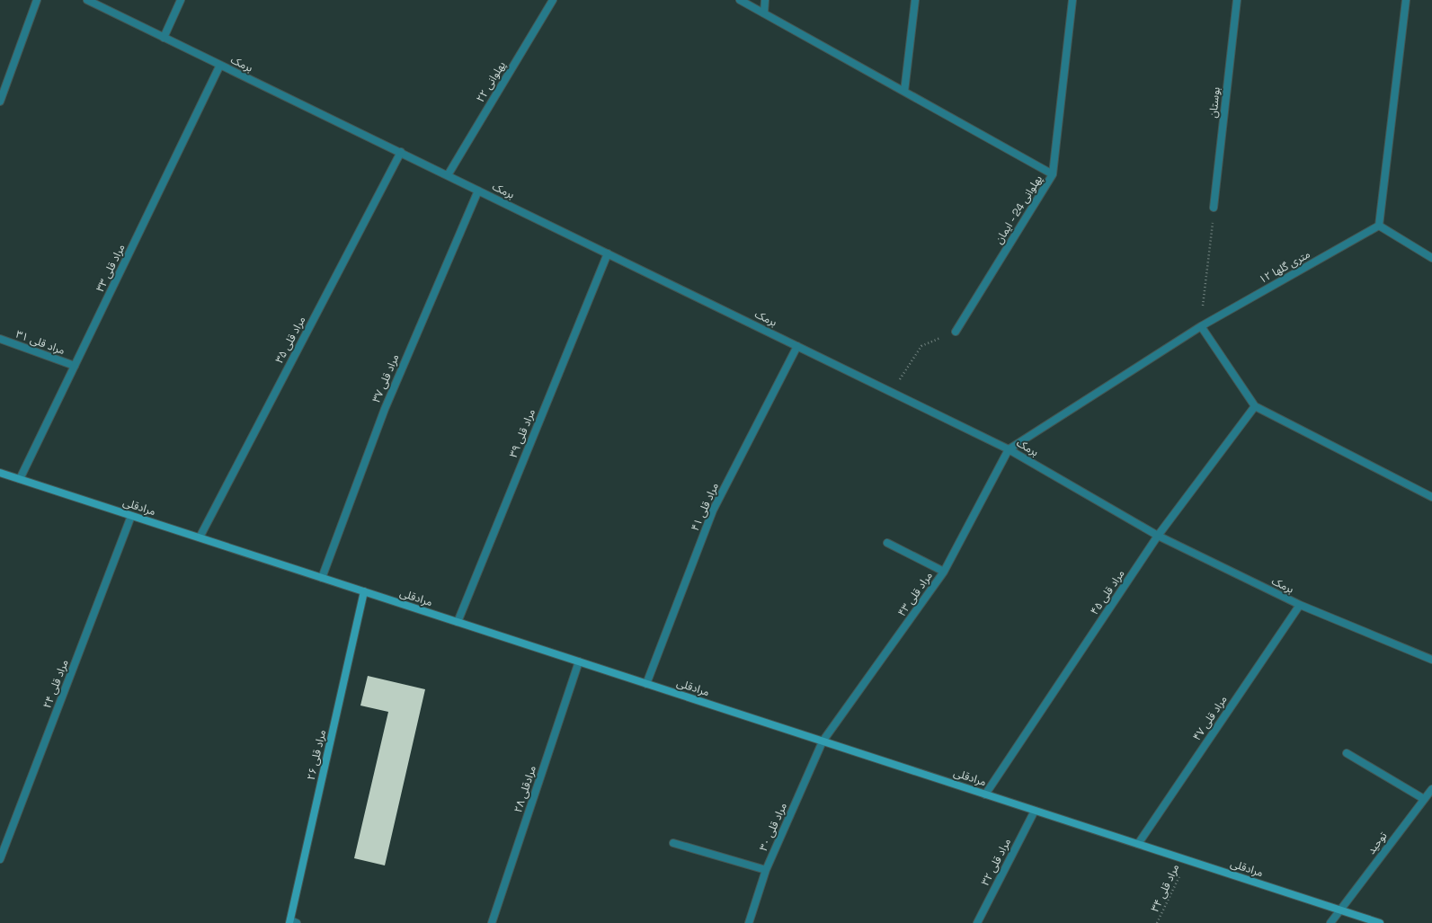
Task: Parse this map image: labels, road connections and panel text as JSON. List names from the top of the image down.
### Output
{
  "streets": {
    "street": [
      "برمک",
      "پهلوانی ۲۲",
      "بوستان",
      "پهلوانی 24 - ایمان",
      "۱۲ متری گلها",
      "مراد قلی ۳۳",
      "مراد قلی ۳۵",
      "مراد قلی ۳۱",
      "مراد قلی ۳۷",
      "مراد قلی ۳۹",
      "مرادقلی",
      "مراد قلی ۴۱",
      "مراد قلی ۴۵",
      "مراد قلی ۴۳",
      "مراد قلی ۲۴",
      "مراد قلی ۴۷",
      "مراد قلی ۲۶",
      "مرادقلی ۲۸",
      "مراد قلی ۳۰",
      "توحید",
      "مراد قلی ۳۲"
    ],
    "path": ["مراد قلی ۳۴"]
  },
  "crossings": [
    ["برمک", "پهلوانی ۲۲"],
    ["برمک", "۱۲ متری گلها"],
    ["برمک", "مراد قلی ۳۳"],
    ["برمک", "مراد قلی ۳۵"],
    ["برمک", "مراد قلی ۳۷"],
    ["برمک", "مراد قلی ۳۹"],
    ["برمک", "مراد قلی ۴۱"],
    ["برمک", "مراد قلی ۴۵"],
    ["برمک", "مراد قلی ۴۳"],
    ["برمک", "مراد قلی ۴۷"],
    ["۱۲ متری گلها", "مراد قلی ۴۳"],
    ["مراد قلی ۳۳", "مراد قلی ۳۱"],
    ["مراد قلی ۳۳", "مرادقلی"],
    ["مراد قلی ۳۵", "مرادقلی"],
    ["مراد قلی ۳۷", "مرادقلی"],
    ["مراد قلی ۳۹", "مرادقلی"],
    ["مرادقلی", "مراد قلی ۴۱"],
    ["مرادقلی", "مراد قلی ۴۵"],
    ["مرادقلی", "مراد قلی ۴۳"],
    ["مرادقلی", "مراد قلی ۲۴"],
    ["مرادقلی", "مراد قلی ۴۷"],
    ["مرادقلی", "مراد قلی ۲۶"],
    ["مرادقلی", "مرادقلی ۲۸"],
    ["مرادقلی", "مراد قلی ۳۰"],
    ["مرادقلی", "توحید"],
    ["مرادقلی", "مراد قلی ۳۲"],
    ["مرادقلی", "مراد قلی ۳۴"],
    ["مراد قلی ۴۳", "مراد قلی ۳۰"]
  ]
}
